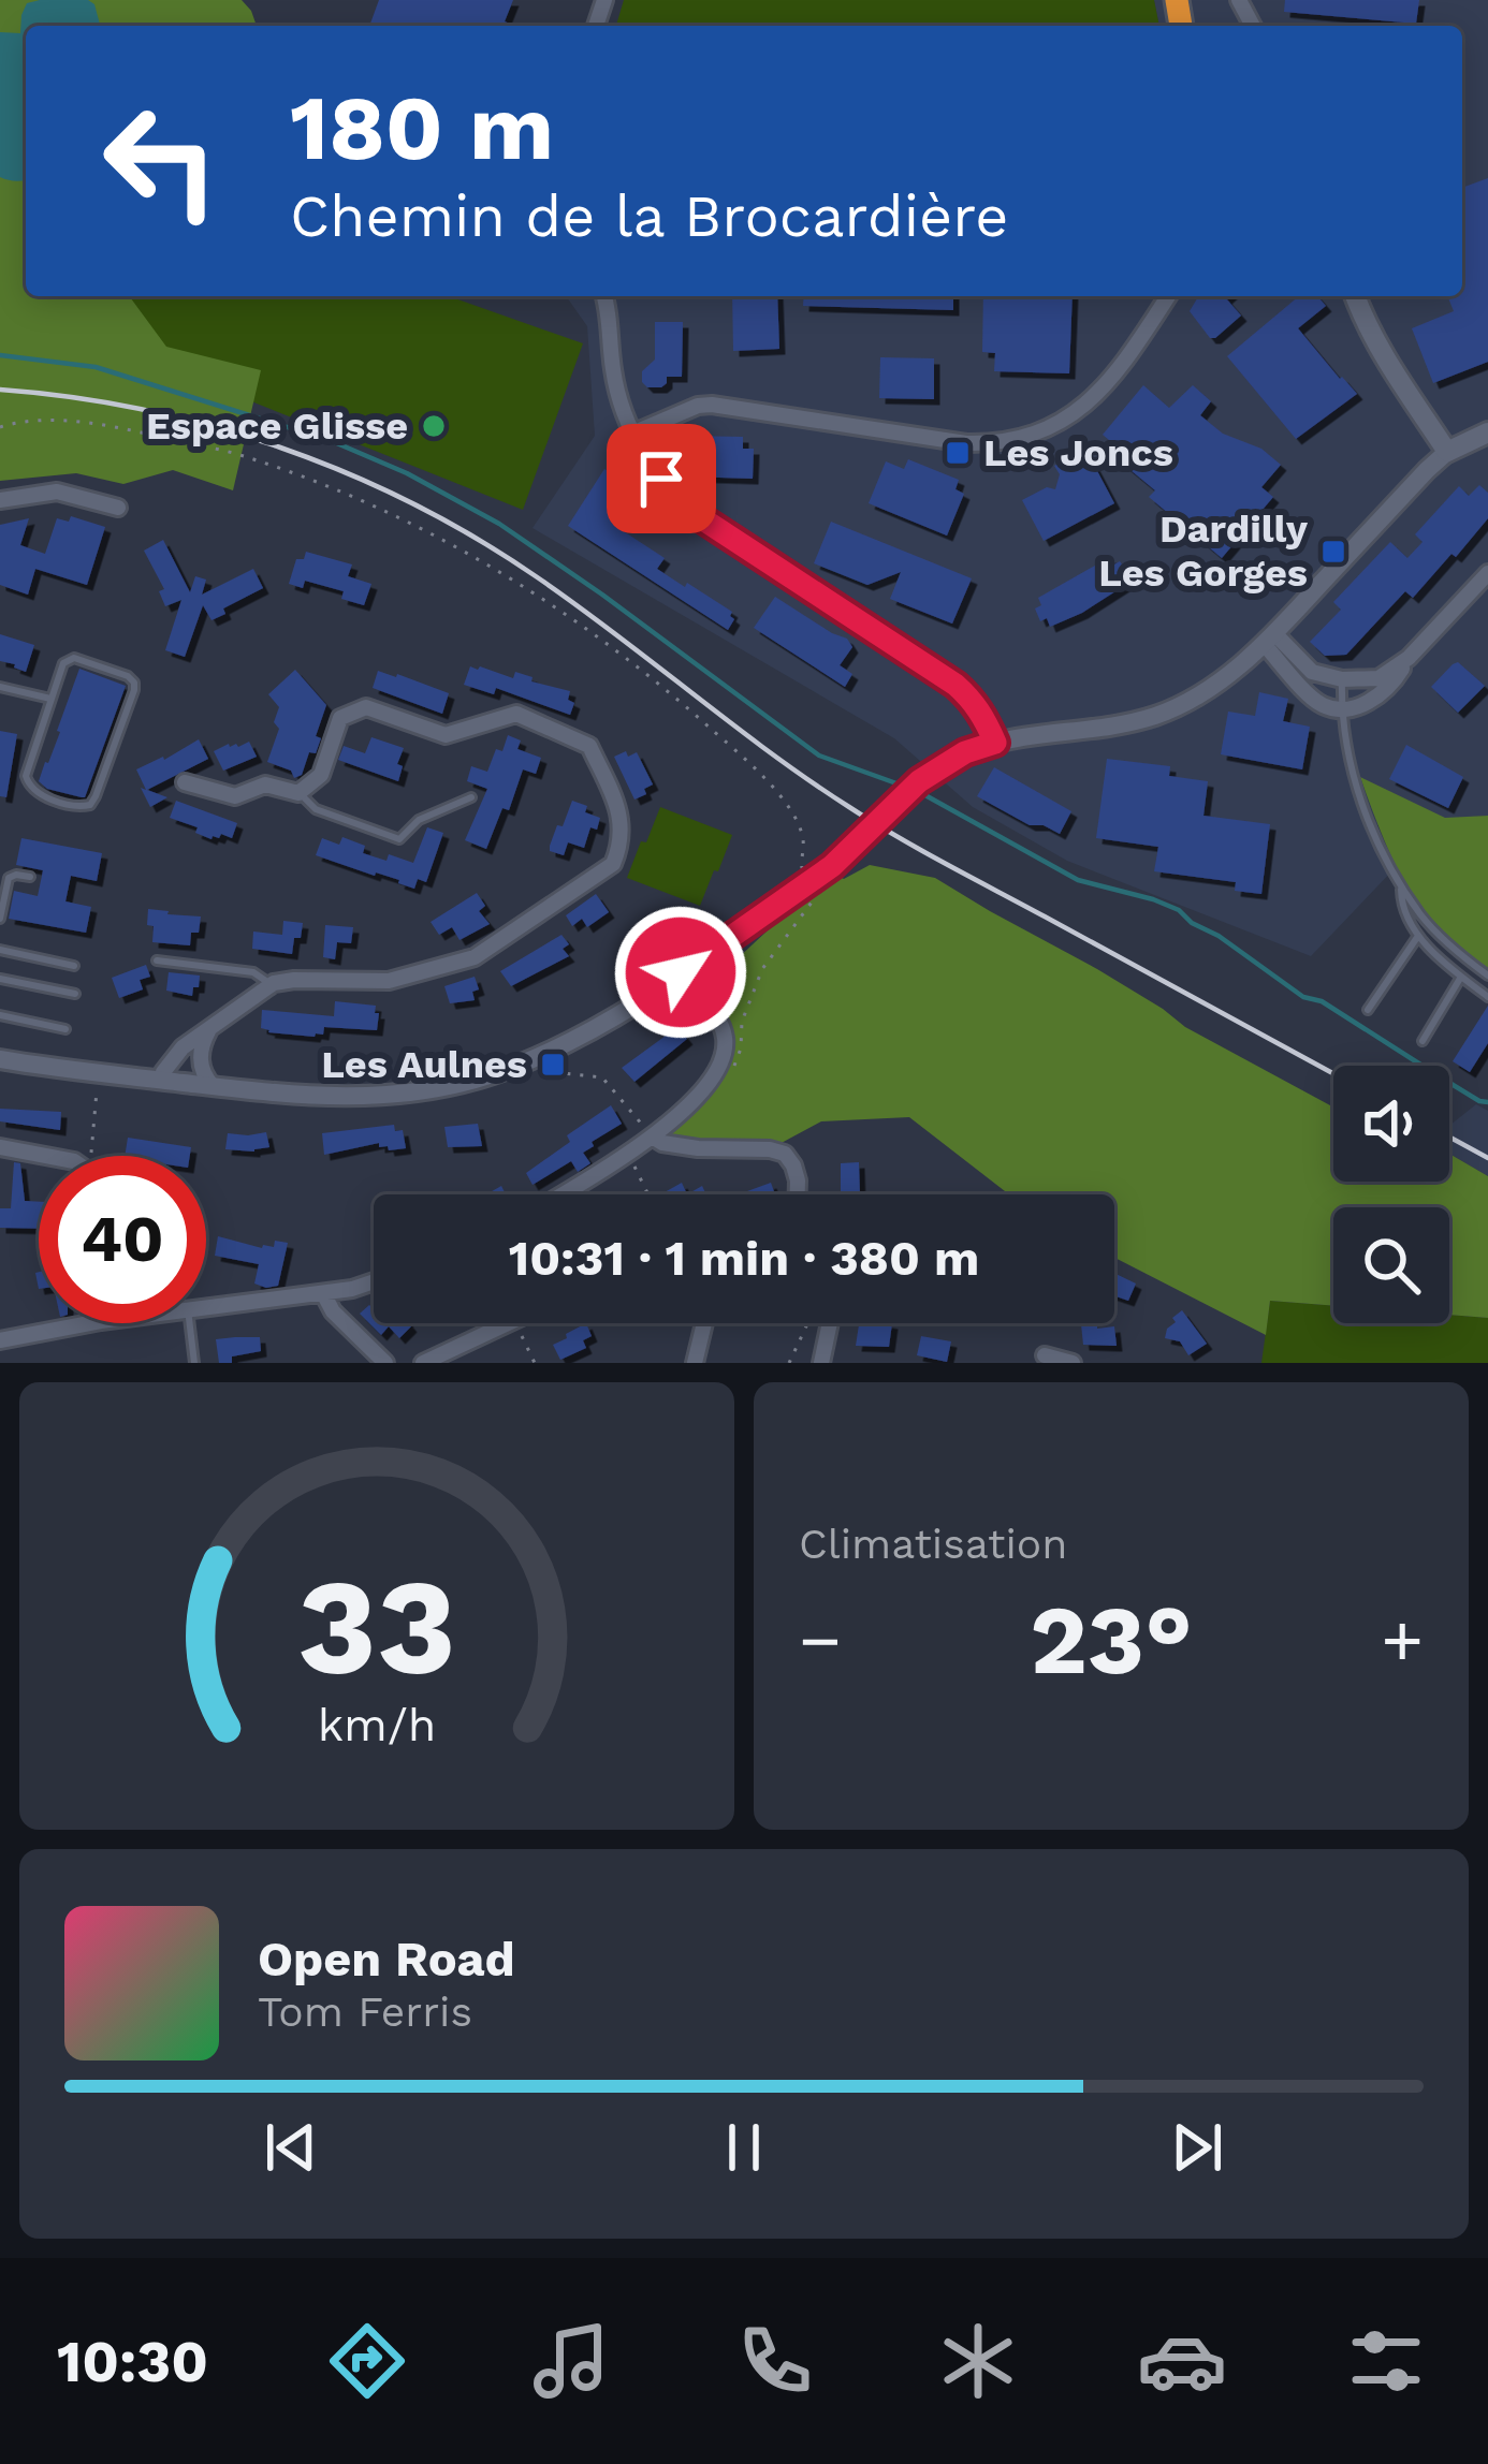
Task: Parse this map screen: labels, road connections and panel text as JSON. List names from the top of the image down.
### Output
{
  "places": {
    "other": ["Espace Glisse"],
    "transit": ["Les Joncs", "Dardilly Les Gorges", "Les Aulnes"]
  },
  "page": {
    "turn": ["180 m", "Chemin de la Brocardière"],
    "limit": "40",
    "trip": "10:31 · 1 min · 380 m",
    "tile": "Climatisation",
    "heat": ["−", "23°", "+"],
    "song": ["Open Road", "Tom Ferris"],
    "tabs": "10:30",
    "gauge": ["33", "km/h"]
  }
}
